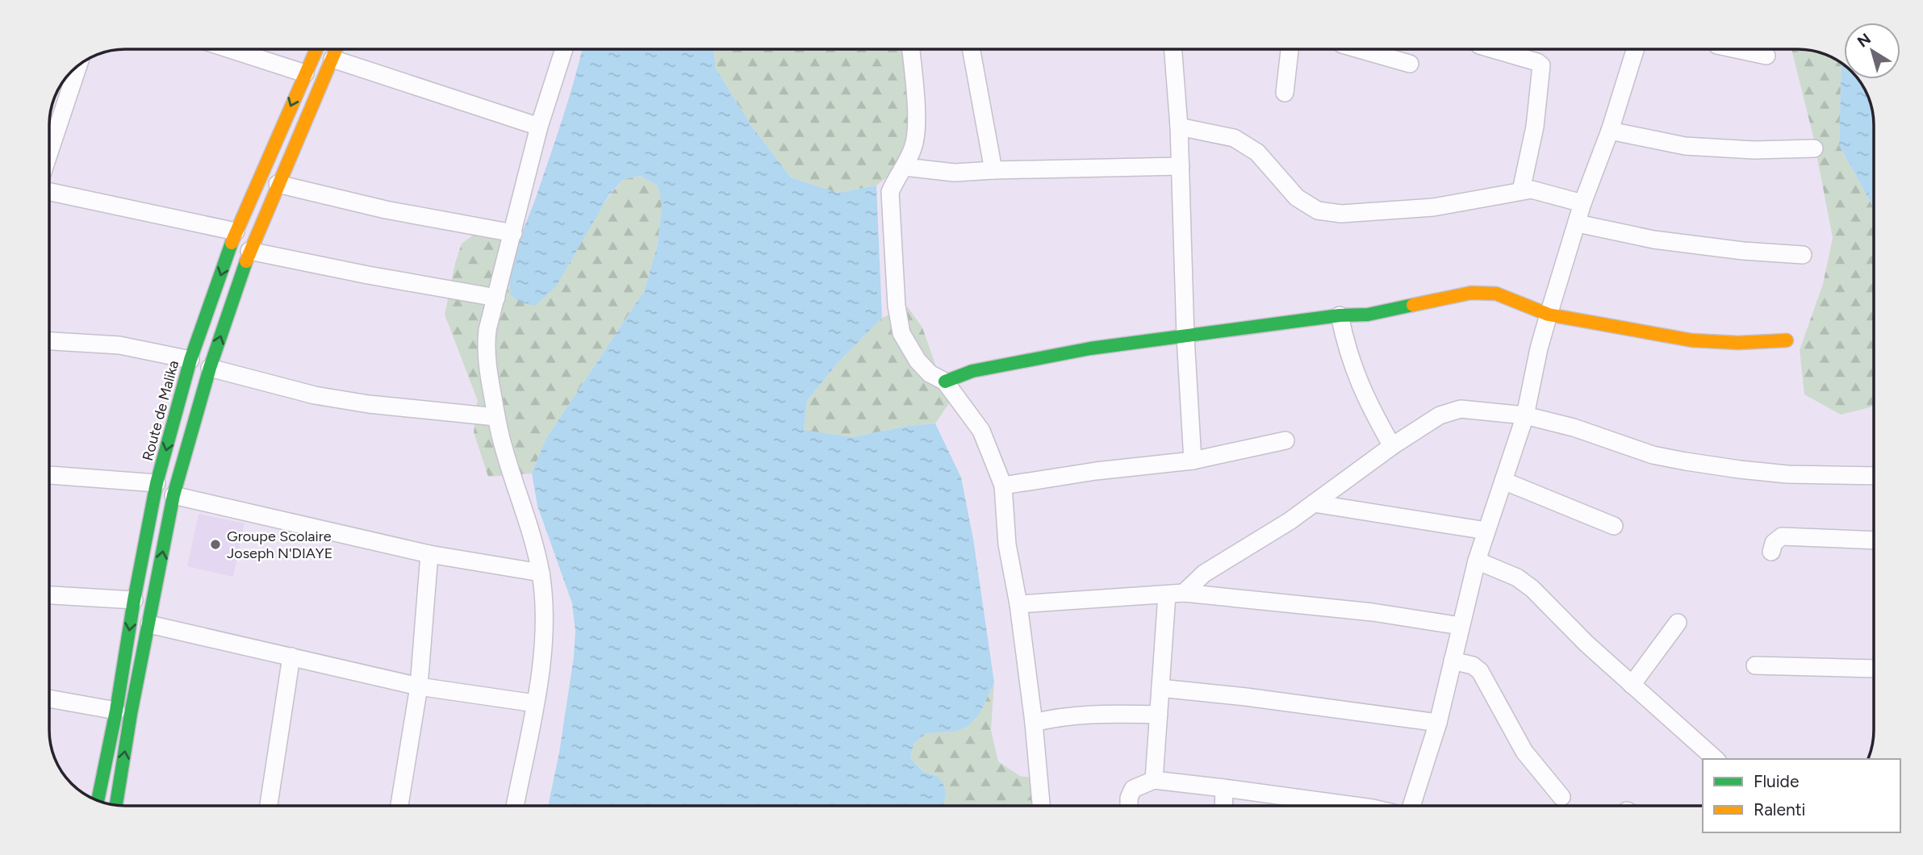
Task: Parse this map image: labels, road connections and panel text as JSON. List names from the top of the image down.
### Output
{
  "streets": {
    "main road": ["Route de Malika"]
  },
  "places": ["Groupe Scolaire Joseph N'DIAYE"],
  "legend": ["Fluide", "Ralenti"],
  "north": "top left"
}
